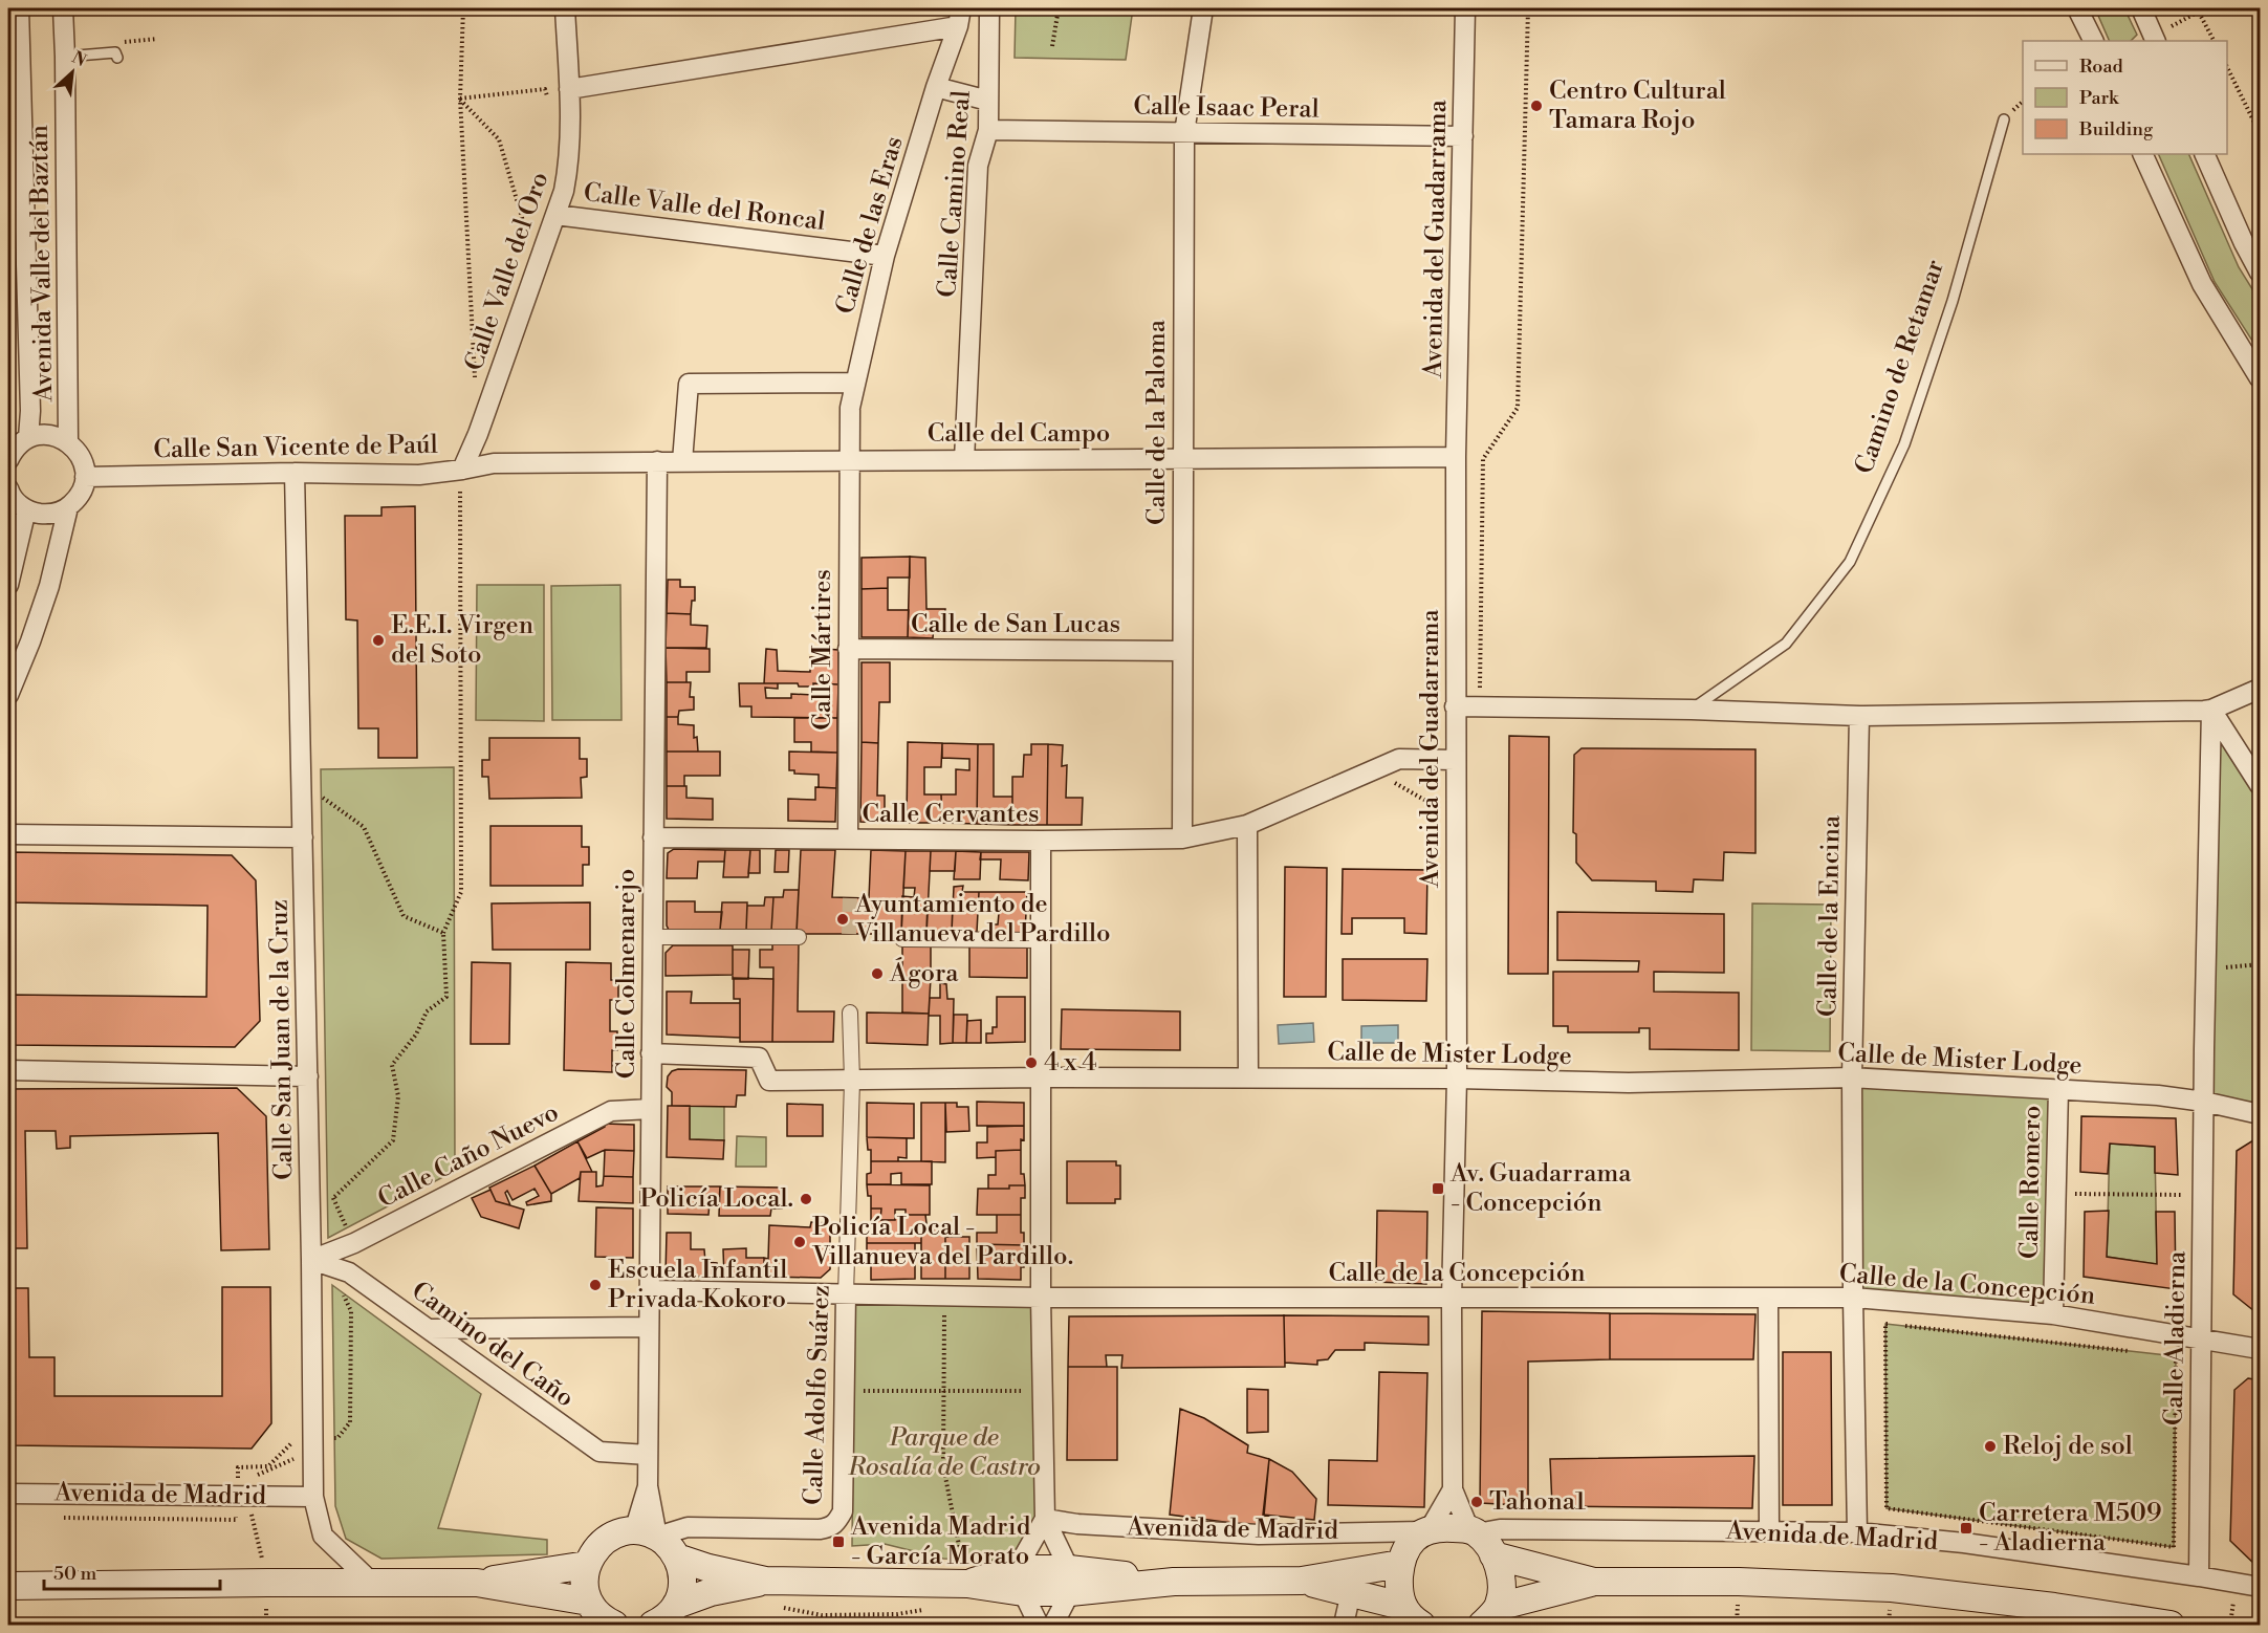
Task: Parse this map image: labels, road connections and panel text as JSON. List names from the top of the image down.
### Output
{
  "streets": {
    "main road": ["Avenida de Madrid"],
    "street": [
      "Calle Isaac Peral",
      "Calle Camino Real",
      "Calle Valle del Roncal",
      "Calle de las Eras",
      "Avenida del Guadarrama",
      "Avenida Valle del Baztán",
      "Calle Valle del Oro",
      "Calle de la Paloma",
      "Calle del Campo",
      "Calle San Vicente de Paúl",
      "Calle de San Lucas",
      "Calle Mártires",
      "Calle Cervantes",
      "Calle de la Encina",
      "Calle Colmenarejo",
      "Calle San Juan de la Cruz",
      "Calle de Mister Lodge",
      "Calle Caño Nuevo",
      "Calle Romero",
      "Calle de la Concepción",
      "Calle Aladierna",
      "Camino del Caño",
      "Calle Adolfo Suárez"
    ],
    "lane": ["Camino de Retamar"]
  },
  "crossings": [
    ["Calle Isaac Peral", "Calle Camino Real"],
    ["Calle Isaac Peral", "Avenida del Guadarrama"],
    ["Calle Isaac Peral", "Calle de la Paloma"],
    ["Calle Camino Real", "Calle del Campo"],
    ["Calle Valle del Roncal", "Calle de las Eras"],
    ["Calle Valle del Roncal", "Calle Valle del Oro"],
    ["Calle de las Eras", "Calle del Campo"],
    ["Calle de las Eras", "Calle Mártires"],
    ["Avenida del Guadarrama", "Calle del Campo"],
    ["Avenida del Guadarrama", "Calle Cervantes"],
    ["Avenida del Guadarrama", "Calle de Mister Lodge"],
    ["Avenida del Guadarrama", "Calle de la Concepción"],
    ["Avenida del Guadarrama", "Avenida de Madrid"],
    ["Calle Valle del Oro", "Calle San Vicente de Paúl"],
    ["Calle de la Paloma", "Calle del Campo"],
    ["Calle de la Paloma", "Calle de San Lucas"],
    ["Calle de la Paloma", "Calle Cervantes"],
    ["Calle del Campo", "Calle San Vicente de Paúl"],
    ["Calle del Campo", "Calle Mártires"],
    ["Calle del Campo", "Calle Colmenarejo"],
    ["Calle San Vicente de Paúl", "Calle Colmenarejo"],
    ["Calle San Vicente de Paúl", "Calle San Juan de la Cruz"],
    ["Calle de San Lucas", "Calle Mártires"],
    ["Calle Mártires", "Calle Cervantes"],
    ["Calle Cervantes", "Calle Colmenarejo"],
    ["Calle de la Encina", "Calle de Mister Lodge"],
    ["Calle de la Encina", "Calle de la Concepción"],
    ["Calle de la Encina", "Avenida de Madrid"],
    ["Calle Colmenarejo", "Calle de Mister Lodge"],
    ["Calle Colmenarejo", "Calle Caño Nuevo"],
    ["Calle Colmenarejo", "Calle de la Concepción"],
    ["Calle Colmenarejo", "Camino del Caño"],
    ["Calle Colmenarejo", "Calle Adolfo Suárez"],
    ["Calle San Juan de la Cruz", "Calle Caño Nuevo"],
    ["Calle San Juan de la Cruz", "Camino del Caño"],
    ["Calle San Juan de la Cruz", "Avenida de Madrid"],
    ["Calle de Mister Lodge", "Calle Romero"],
    ["Calle de Mister Lodge", "Calle Aladierna"],
    ["Calle de Mister Lodge", "Calle Adolfo Suárez"],
    ["Calle Caño Nuevo", "Camino del Caño"],
    ["Calle Romero", "Calle de la Concepción"],
    ["Calle de la Concepción", "Calle Aladierna"],
    ["Calle de la Concepción", "Calle Adolfo Suárez"],
    ["Calle Aladierna", "Avenida de Madrid"]
  ],
  "parks": ["Parque de Rosalía de Castro"],
  "places": {
    "other": [
      "Centro Cultural Tamara Rojo",
      "E.E.I. Virgen del Soto",
      "Ayuntamiento de Villanueva del Pardillo",
      "Ágora",
      "4 x 4",
      "Policía Local.",
      "Policía Local - Villanueva del Pardillo.",
      "Escuela Infantil Privada Kokoro",
      "Reloj de sol",
      "Tahona1"
    ],
    "transit": ["Av. Guadarrama - Concepción", "Carretera M509 - Aladierna", "Avenida Madrid - García Morato"]
  },
  "legend": ["Road", "Park", "Building"],
  "scale_bar": "50 m",
  "north": "top right"
}
